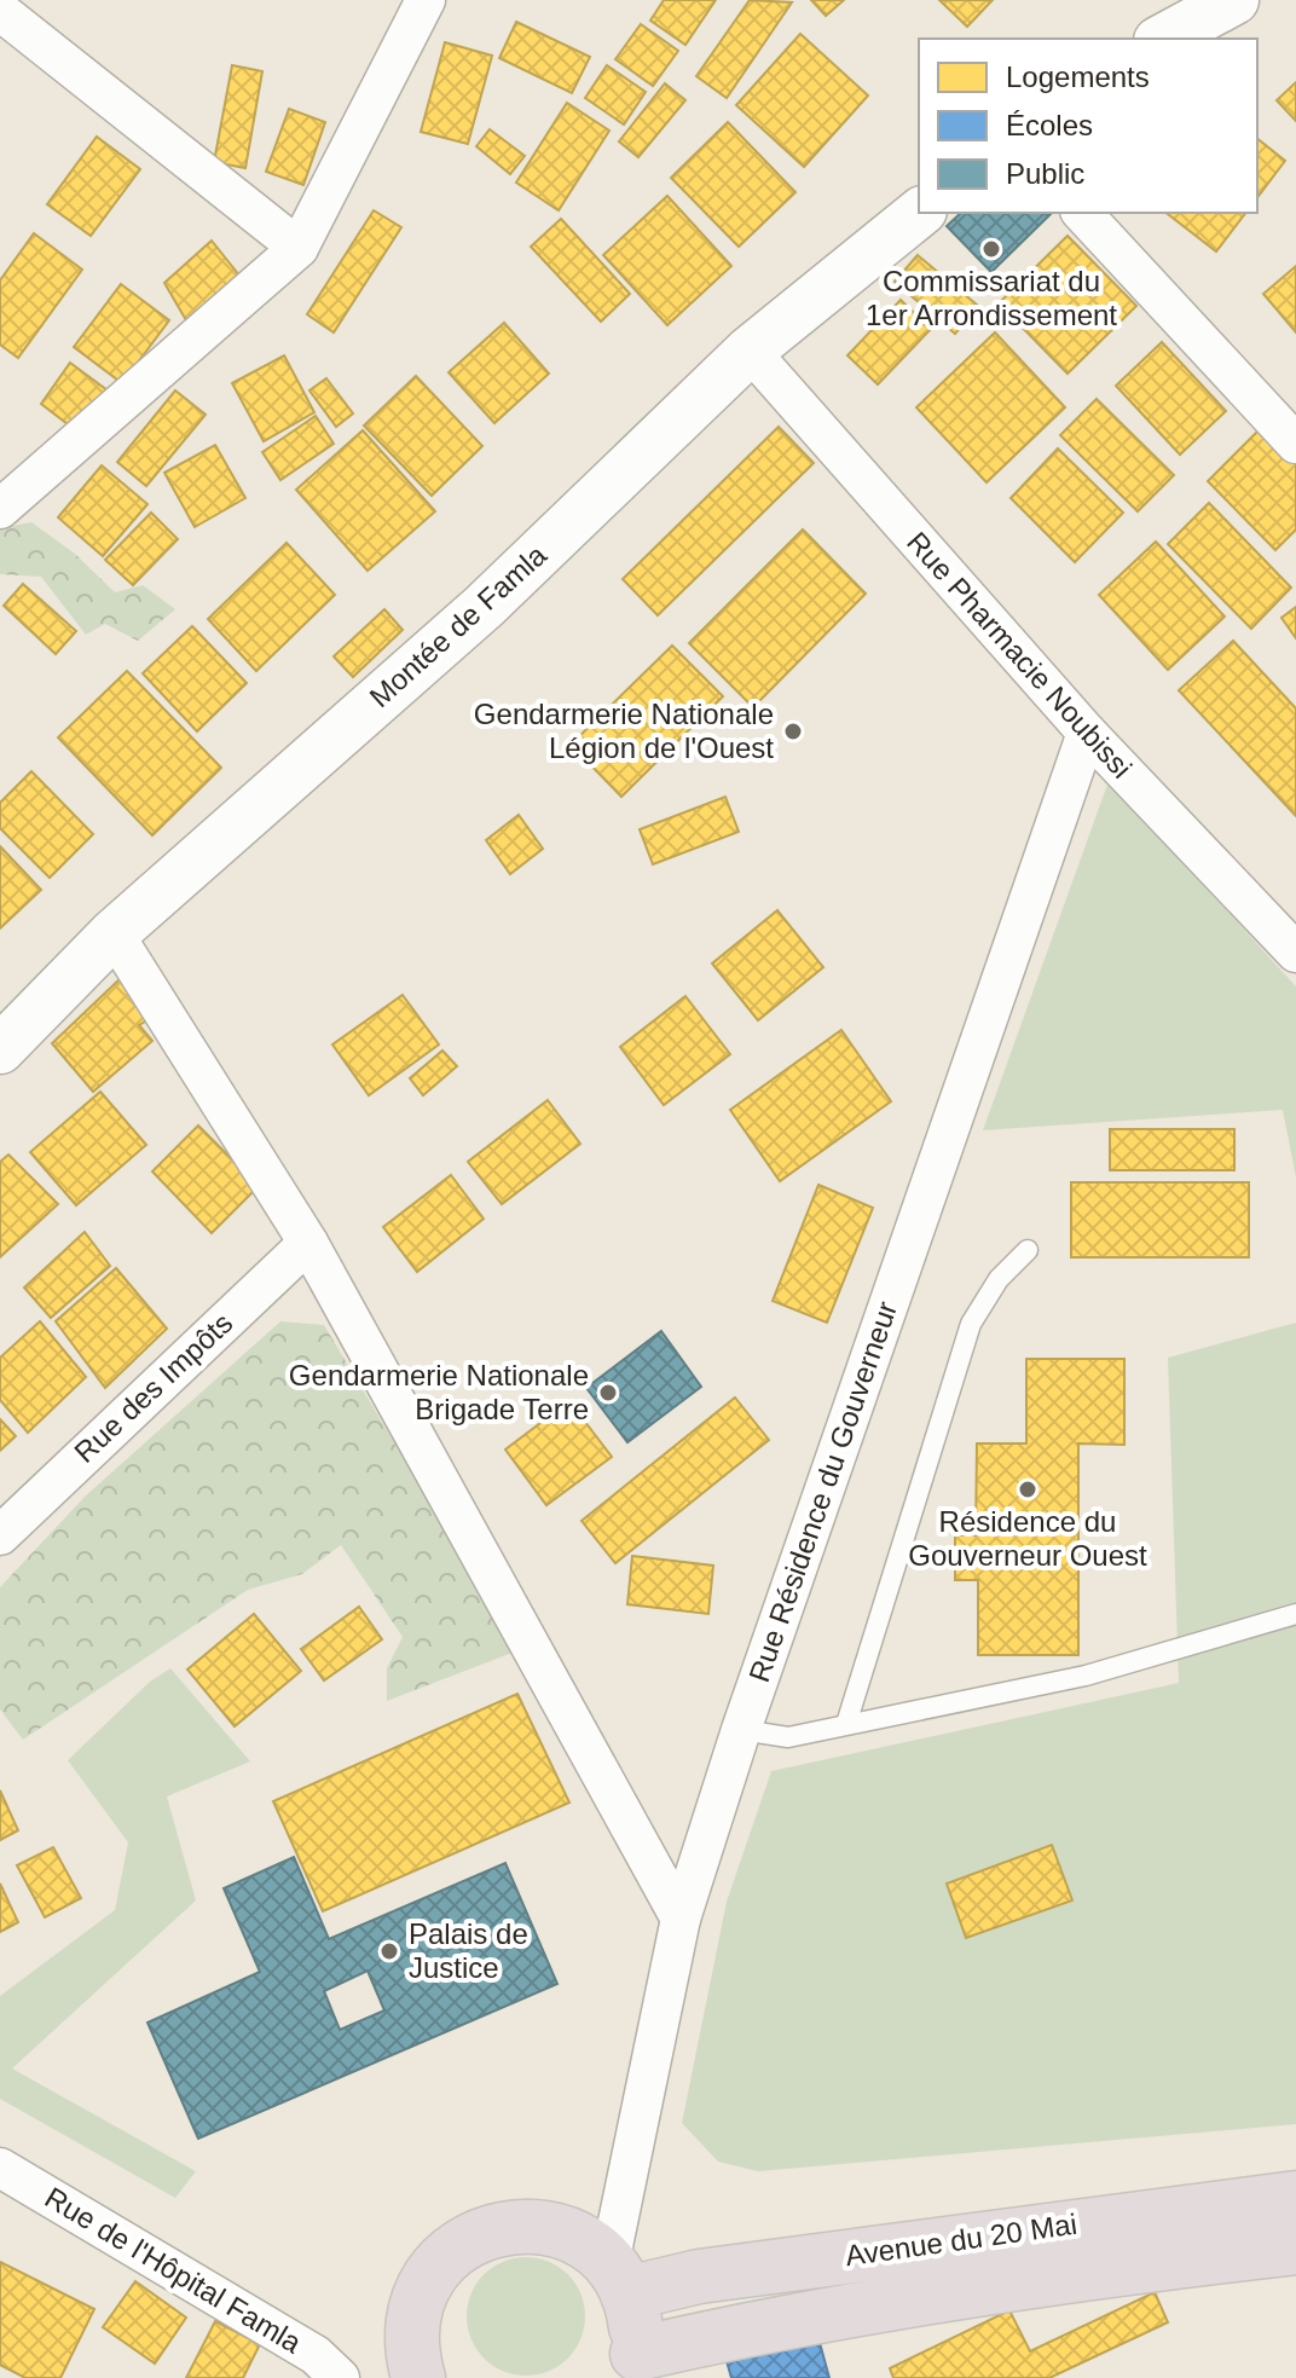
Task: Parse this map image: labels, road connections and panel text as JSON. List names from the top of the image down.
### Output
{
  "streets": {
    "highway": ["Avenue du 20 Mai"],
    "street": [
      "Montée de Famla",
      "Rue Pharmacie Noubissi",
      "Rue des Impôts",
      "Rue Résidence du Gouverneur",
      "Rue de l'Hôpital Famla"
    ]
  },
  "crossings": [
    ["Montée de Famla", "Rue Pharmacie Noubissi"],
    ["Rue Pharmacie Noubissi", "Rue Résidence du Gouverneur"],
    ["Rue Résidence du Gouverneur", "Avenue du 20 Mai"]
  ],
  "places": [
    "Commissariat du 1er Arrondissement",
    "Gendarmerie Nationale Légion de l'Ouest",
    "Gendarmerie Nationale Brigade Terre",
    "Résidence du Gouverneur Ouest",
    "Palais de Justice"
  ],
  "legend": ["Logements", "Écoles", "Public"]
}
